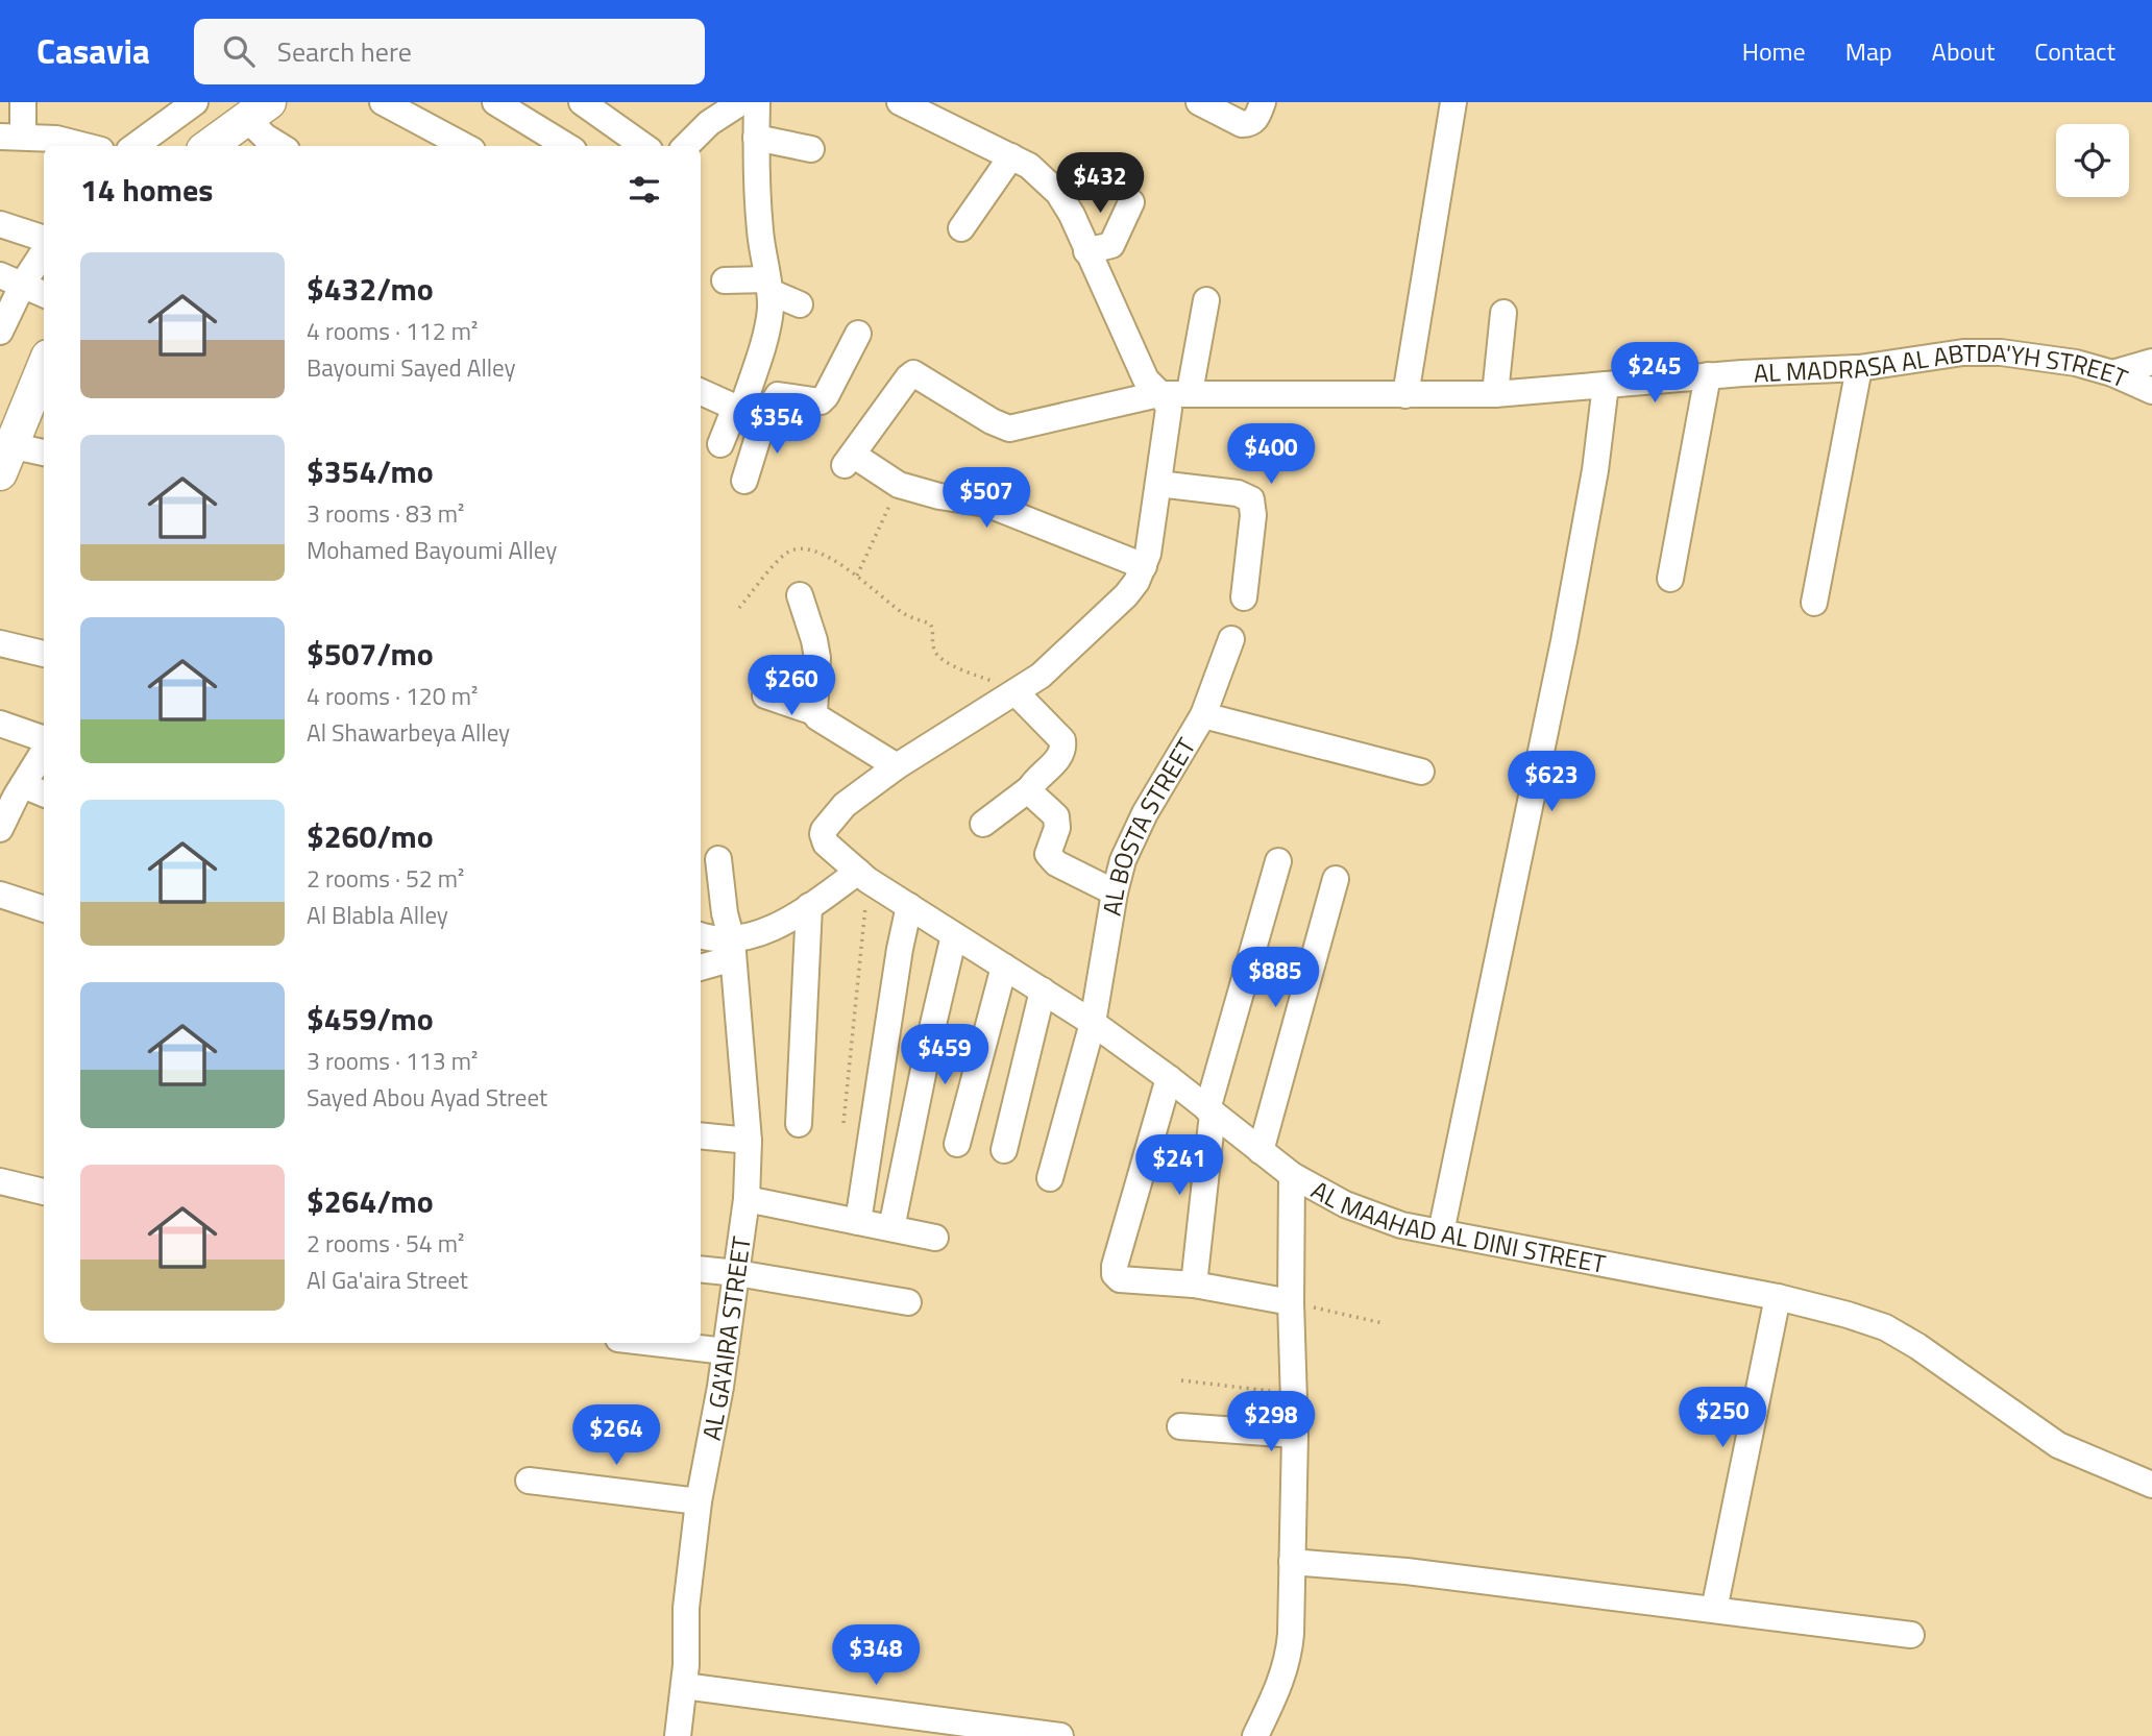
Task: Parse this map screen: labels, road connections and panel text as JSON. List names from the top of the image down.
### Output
{
  "streets": {
    "street": [
      "AL MADRASA AL ABTDA'YH STREET",
      "AL BOSTA STREET",
      "AL MAAHAD AL DINI STREET",
      "AL GA'AIRA STREET"
    ]
  },
  "crossings": [
    ["AL BOSTA STREET", "AL MAAHAD AL DINI STREET"]
  ],
  "page": {
    "header": "Casavia",
    "search": "Search here",
    "nav": [
      "Home",
      "Map",
      "About",
      "Contact"
    ],
    "heading": "14 homes",
    "price": [
      "$432",
      "$245",
      "$354",
      "$400",
      "$507",
      "$260",
      "$623",
      "$885",
      "$459",
      "$241",
      "$250",
      "$298",
      "$264",
      "$348"
    ],
    "list": [
      {
        "name": "$432/mo",
        "note": "4 rooms · 112 m² · Bayoumi Sayed Alley"
      },
      {
        "name": "$354/mo",
        "note": "3 rooms · 83 m² · Mohamed Bayoumi Alley"
      },
      {
        "name": "$507/mo",
        "note": "4 rooms · 120 m² · Al Shawarbeya Alley"
      },
      {
        "name": "$260/mo",
        "note": "2 rooms · 52 m² · Al Blabla Alley"
      },
      {
        "name": "$459/mo",
        "note": "3 rooms · 113 m² · Sayed Abou Ayad Street"
      },
      {
        "name": "$264/mo",
        "note": "2 rooms · 54 m² · Al Ga'aira Street"
      }
    ]
  }
}
